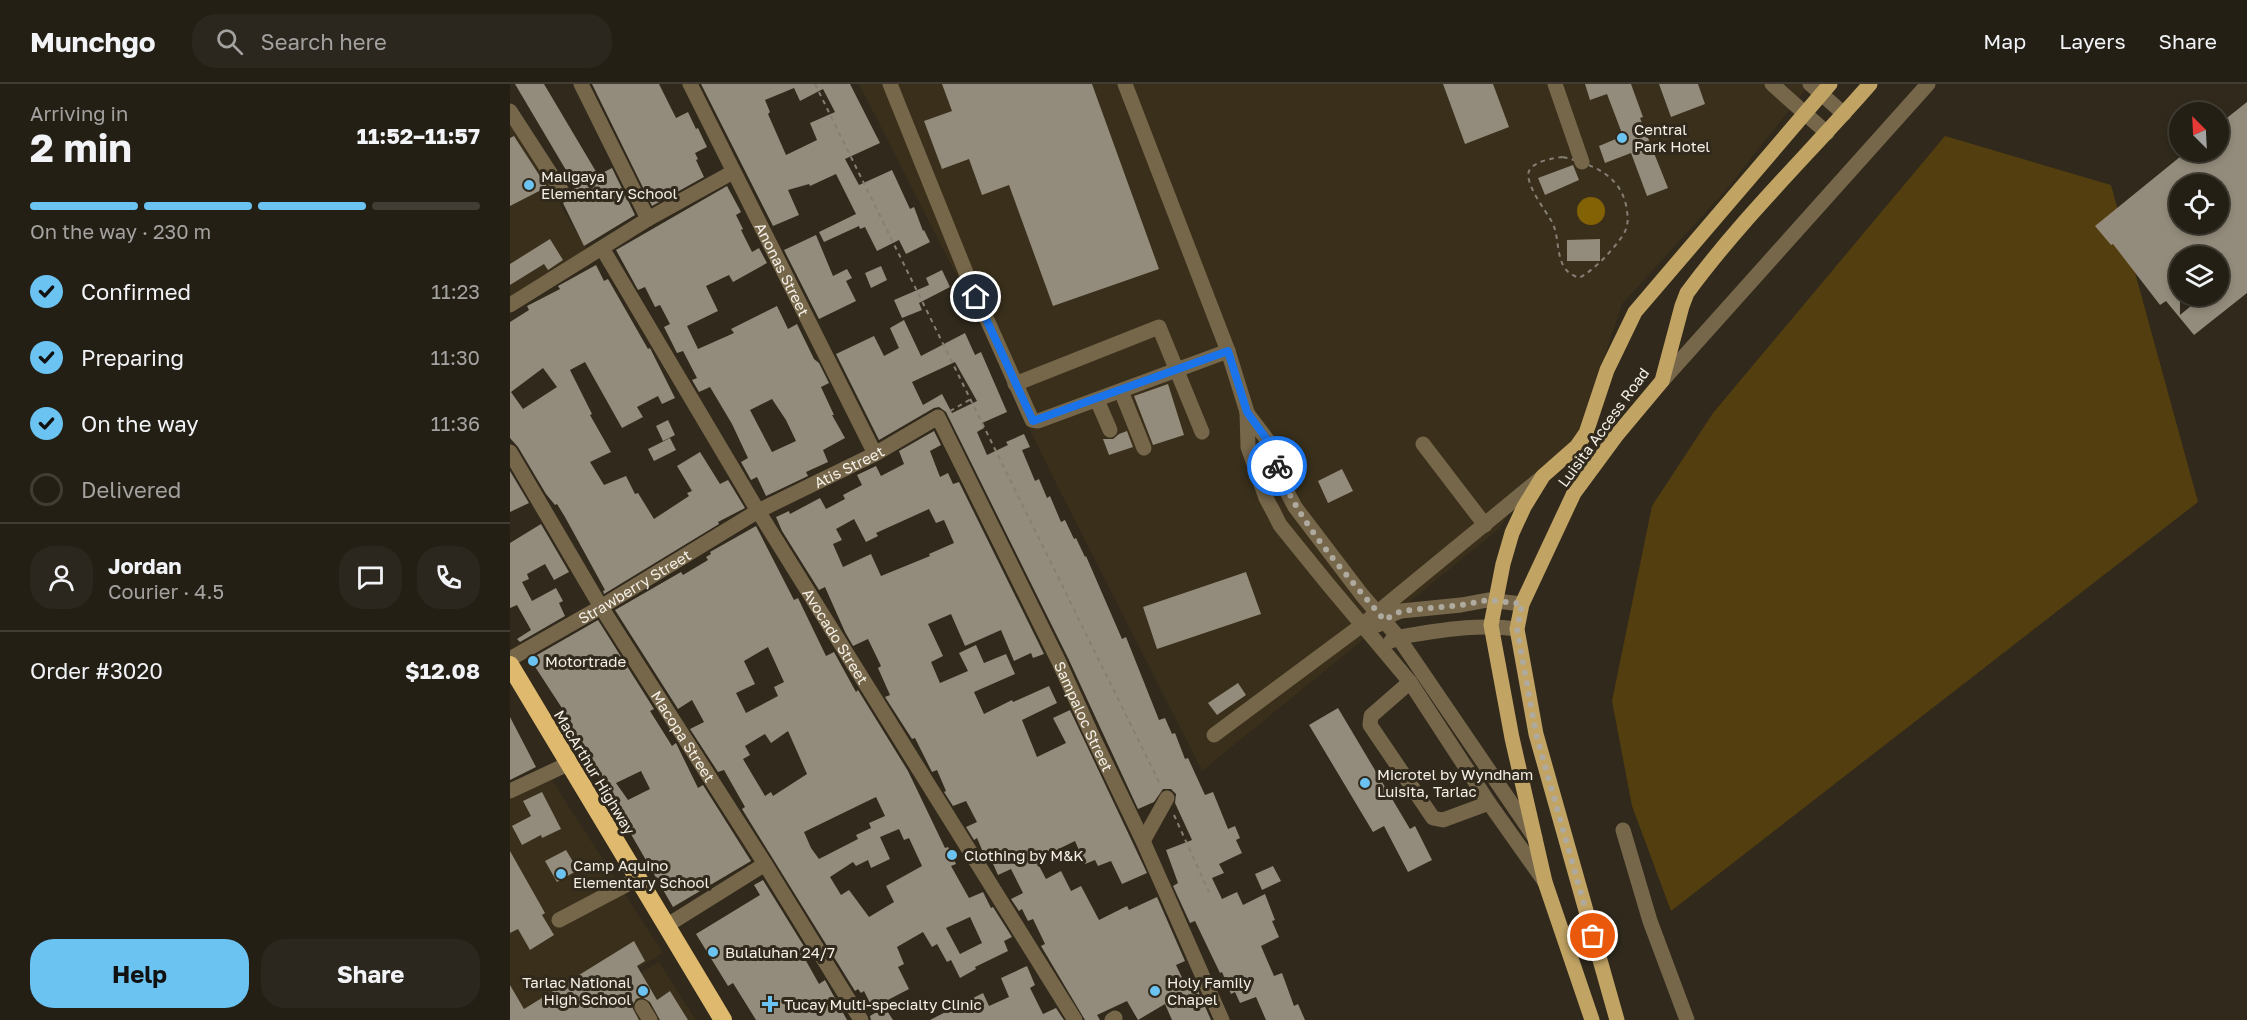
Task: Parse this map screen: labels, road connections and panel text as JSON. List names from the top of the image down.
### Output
{
  "streets": {
    "highway": ["MacArthur Highway"],
    "main road": ["Luisita Access Road"],
    "street": [
      "Anonas Street",
      "Atis Street",
      "Strawberry Street",
      "Avocado Street",
      "Sampaloc Street",
      "Macopa Street"
    ]
  },
  "crossings": [
    ["Anonas Street", "Atis Street"],
    ["Atis Street", "Strawberry Street"],
    ["Atis Street", "Avocado Street"],
    ["Atis Street", "Sampaloc Street"],
    ["Strawberry Street", "Avocado Street"],
    ["Strawberry Street", "Macopa Street"]
  ],
  "places": {
    "other": [
      "Central Park Hotel",
      "Maligaya Elementary School",
      "Motortrade",
      "Microtel by Wyndham Luisita, Tarlac",
      "Clothing by M&K",
      "Camp Aquino Elementary School",
      "Bulaluhan 24/7",
      "Tarlac National High School",
      "Holy Family Chapel"
    ],
    "health": ["Tucay Multi-specialty Clinic"]
  },
  "north": "top left",
  "page": {
    "header": "Munchgo",
    "search": "Search here",
    "nav": ["Map", "Layers", "Share"],
    "heading": ["2 min", "Arriving in", "11:52–11:57"],
    "panel": [
      "Jordan",
      "Courier · 4.5",
      "Order #3020",
      "$12.08"
    ],
    "bar": "On the way · 230 m",
    "list": [
      ["Confirmed", "11:23"],
      ["Preparing", "11:30"],
      ["On the way", "11:36"],
      "Delivered"
    ],
    "buttons": ["Help", "Share"]
  }
}
